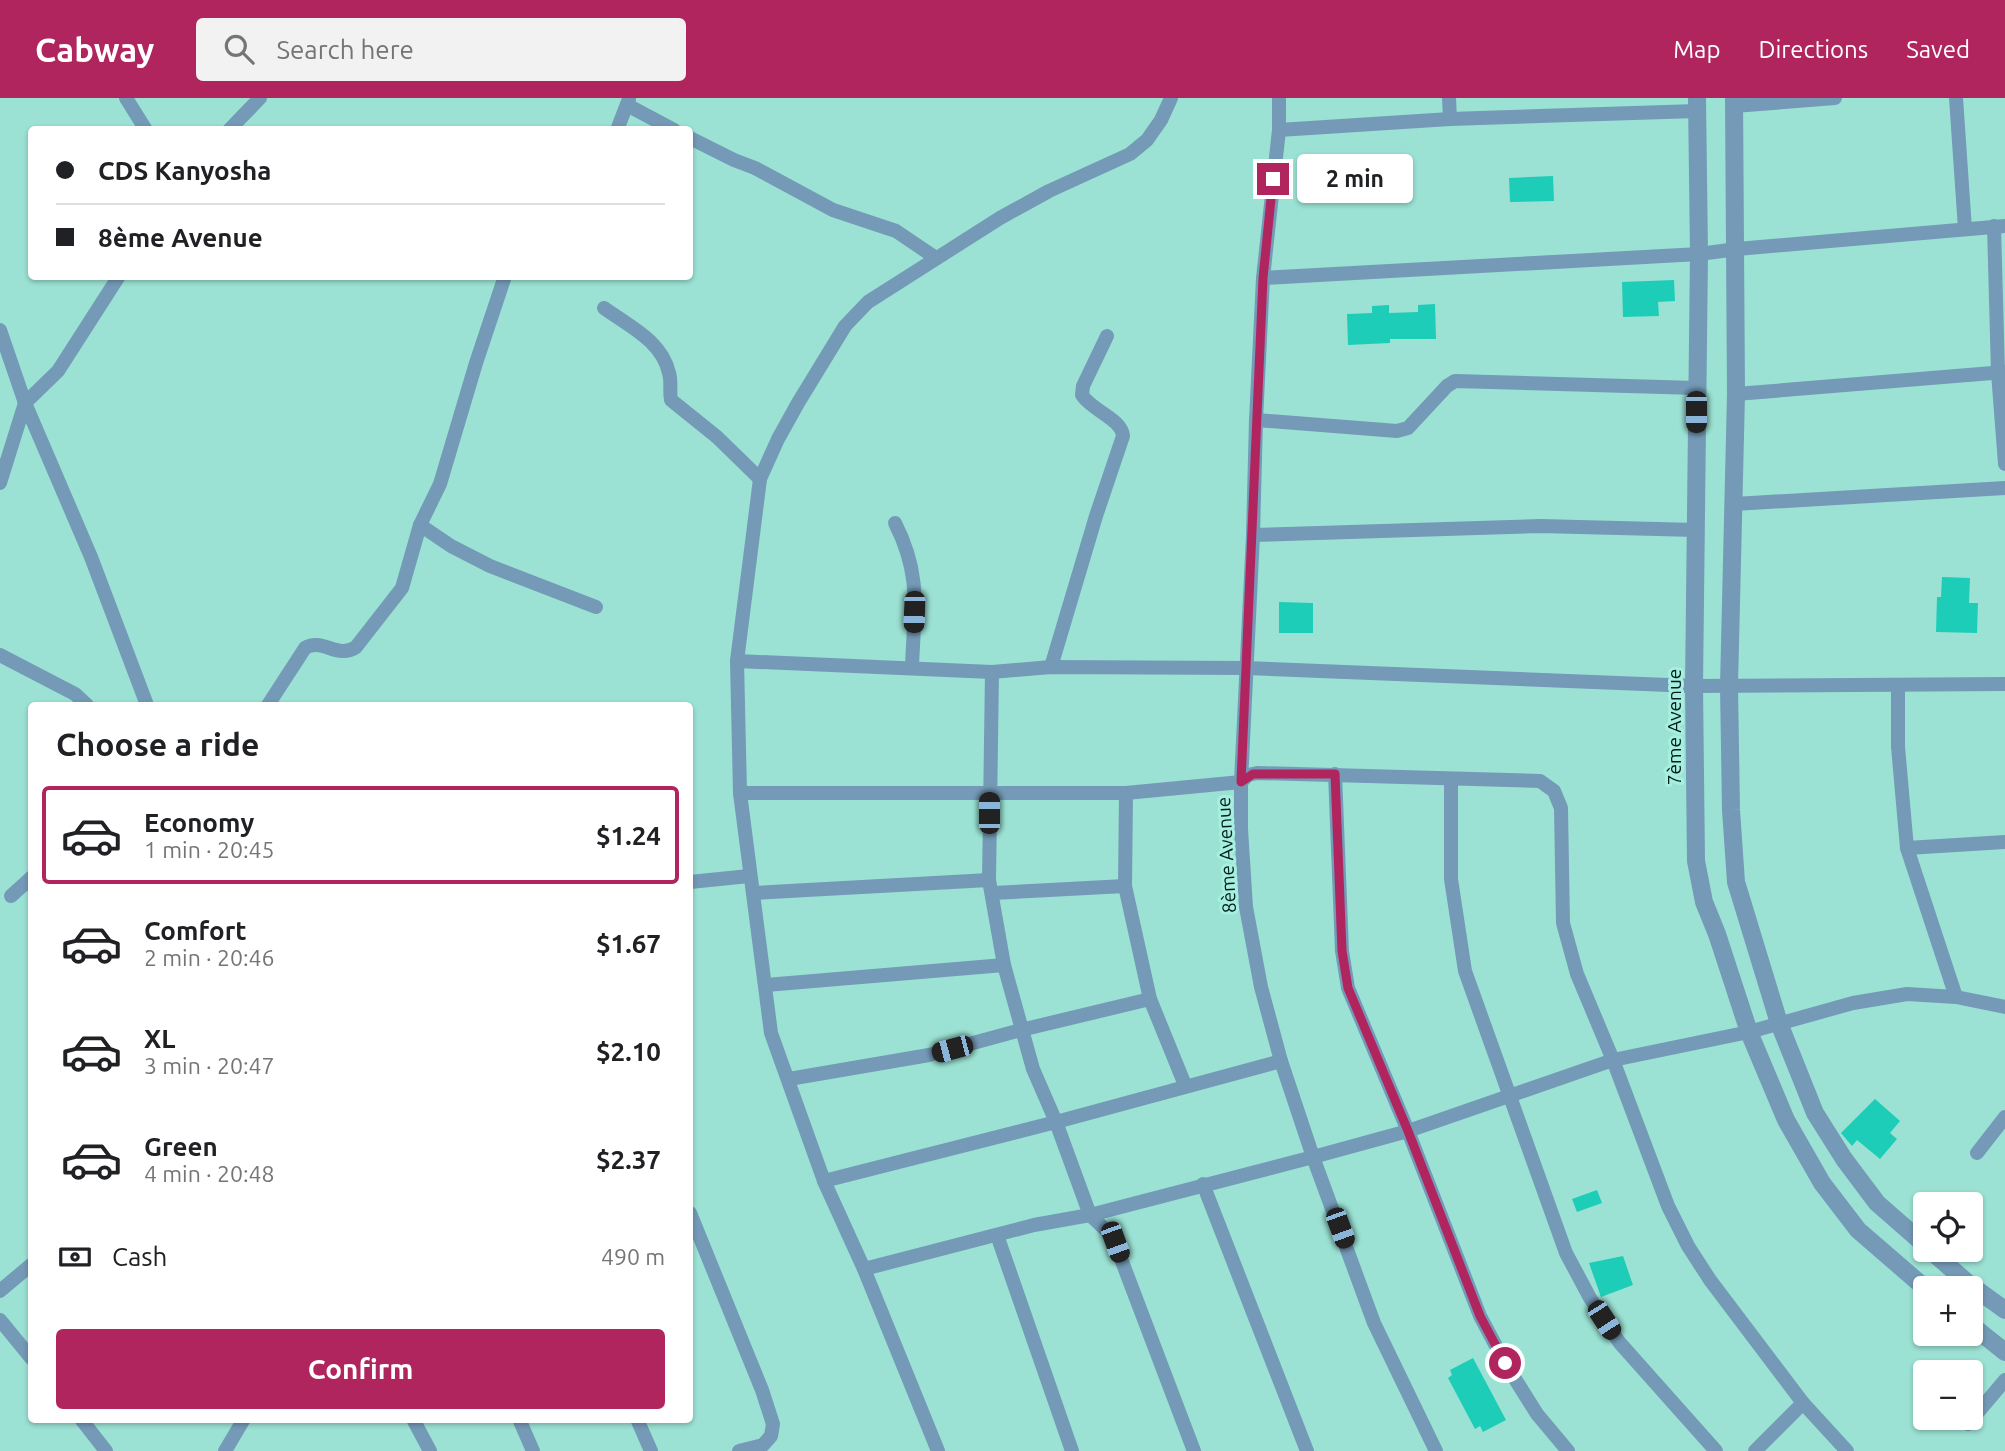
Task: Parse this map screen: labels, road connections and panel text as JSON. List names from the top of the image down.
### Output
{
  "streets": {
    "street": ["7ème Avenue", "8ème Avenue"]
  },
  "page": {
    "header": "Cabway",
    "search": "Search here",
    "nav": ["Map", "Directions", "Saved"],
    "banner": ["CDS Kanyosha", "8ème Avenue"],
    "bubble": "2 min",
    "heading": "Choose a ride",
    "list": [
      {
        "name": "Economy",
        "note": "1 min · 20:45",
        "value": "$1.24"
      },
      {
        "name": "Comfort",
        "note": "2 min · 20:46",
        "value": "$1.67"
      },
      {
        "name": "XL",
        "note": "3 min · 20:47",
        "value": "$2.10"
      },
      {
        "name": "Green",
        "note": "4 min · 20:48",
        "value": "$2.37"
      }
    ],
    "map_buttons": ["+", "−"],
    "pay": ["Cash", "490 m"],
    "buttons": "Confirm"
  }
}
